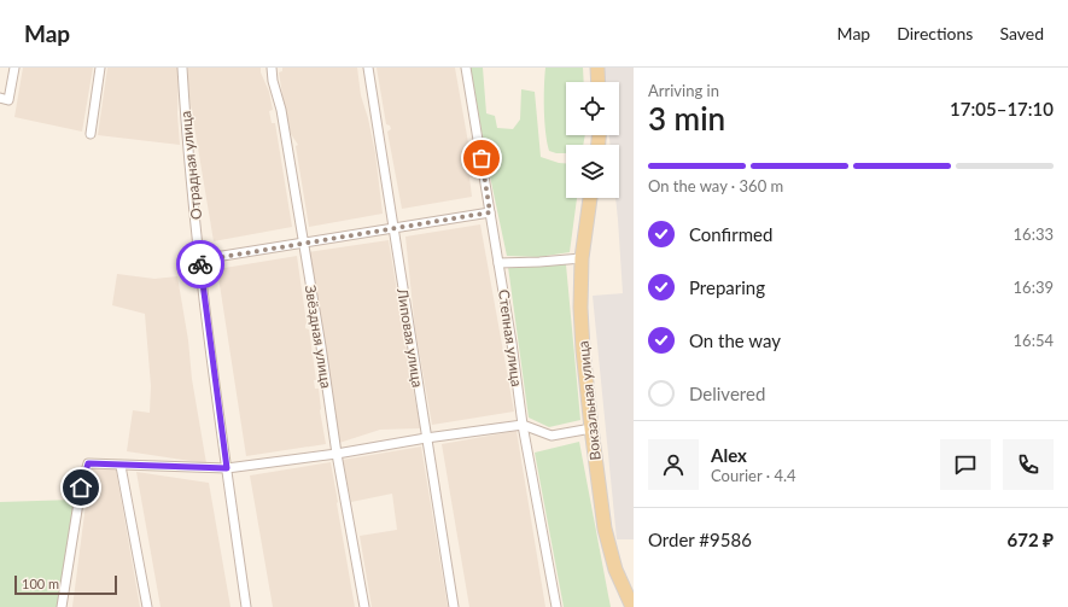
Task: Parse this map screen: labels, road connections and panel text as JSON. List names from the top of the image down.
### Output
{
  "streets": {
    "main road": ["Вокзальная улица"],
    "street": [
      "Отрадная улица",
      "Звёздная улица",
      "Липовая улица",
      "Степная улица"
    ]
  },
  "scale_bar": "100 m",
  "page": {
    "header": "Map",
    "nav": ["Map", "Directions", "Saved"],
    "heading": ["3 min", "Arriving in", "17:05–17:10"],
    "panel": [
      "Alex",
      "Courier · 4.4",
      "Order #9586",
      "672 ₽"
    ],
    "bar": "On the way · 360 m",
    "list": [
      ["Confirmed", "16:33"],
      ["Preparing", "16:39"],
      ["On the way", "16:54"],
      "Delivered"
    ],
    "scale": "100 m"
  }
}
